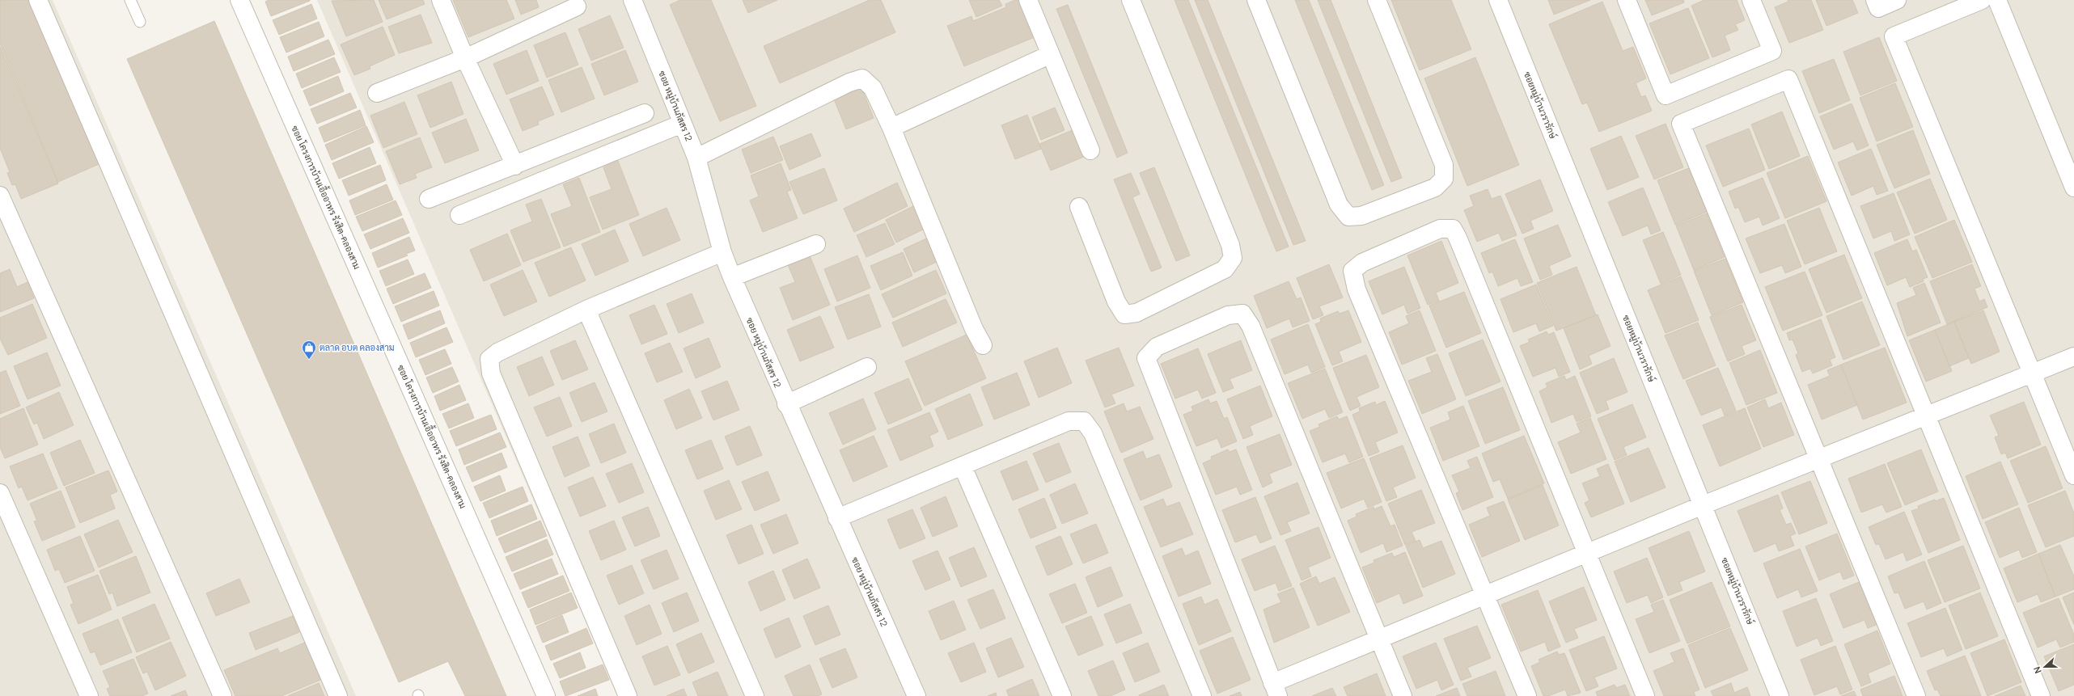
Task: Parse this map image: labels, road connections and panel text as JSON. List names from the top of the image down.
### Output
{
  "streets": {
    "street": ["ซอยหมู่บ้านวรารักษ์", "ซอย หมู่บ้านภัสสร 12", "ซอย โครงการบ้านเอื้ออาทร รังสิต-คลองสาม"]
  },
  "places": {
    "shop": ["ตลาด อบต คลองสาม"]
  },
  "north": "left"
}
